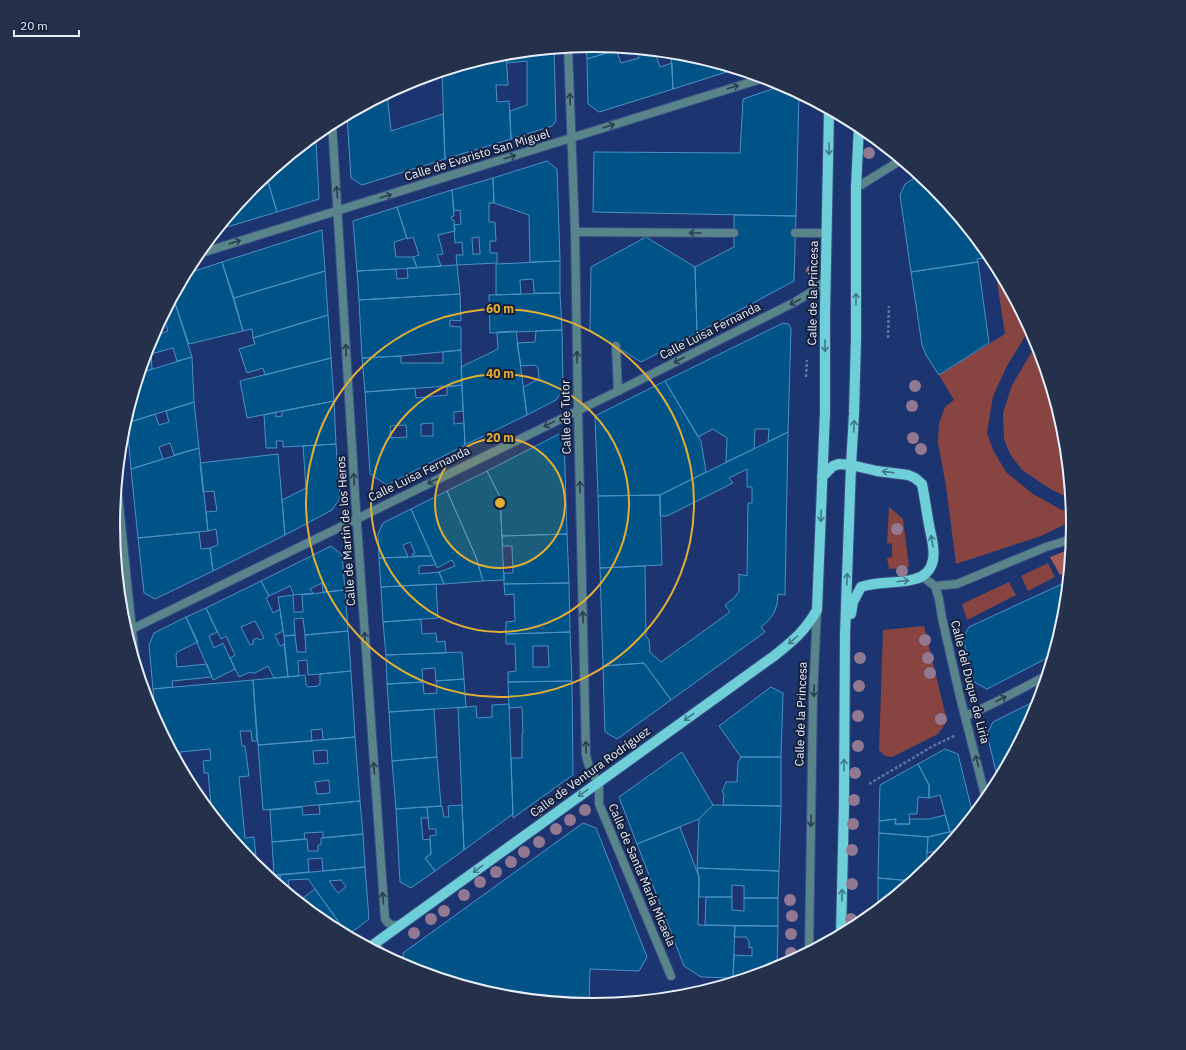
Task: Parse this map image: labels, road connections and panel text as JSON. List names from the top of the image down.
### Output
{
  "streets": {
    "main road": ["Calle de la Princesa", "Calle de Ventura Rodríguez"],
    "street": [
      "Calle de Evaristo San Miguel",
      "Calle Luisa Fernanda",
      "Calle de Tutor",
      "Calle de Martín de los Heros",
      "Calle del Duque de Liria",
      "Calle de Santa María Micaela"
    ]
  },
  "crossings": [
    ["Calle de Evaristo San Miguel", "Calle de Tutor"],
    ["Calle de Evaristo San Miguel", "Calle de Martín de los Heros"],
    ["Calle de la Princesa", "Calle Luisa Fernanda"],
    ["Calle de la Princesa", "Calle de Ventura Rodríguez"],
    ["Calle Luisa Fernanda", "Calle de Tutor"],
    ["Calle Luisa Fernanda", "Calle de Martín de los Heros"],
    ["Calle de Tutor", "Calle de Ventura Rodríguez"],
    ["Calle de Tutor", "Calle de Santa María Micaela"],
    ["Calle de Martín de los Heros", "Calle de Ventura Rodríguez"],
    ["Calle de Ventura Rodríguez", "Calle de Santa María Micaela"]
  ],
  "one_way": [
    "Calle de Evaristo San Miguel",
    "Calle Luisa Fernanda",
    "Calle de Tutor",
    "Calle de Martín de los Heros",
    "Calle de Ventura Rodríguez"
  ],
  "scale_bar": "20 m",
  "rings": ["60 m", "40 m", "20 m"]
}
